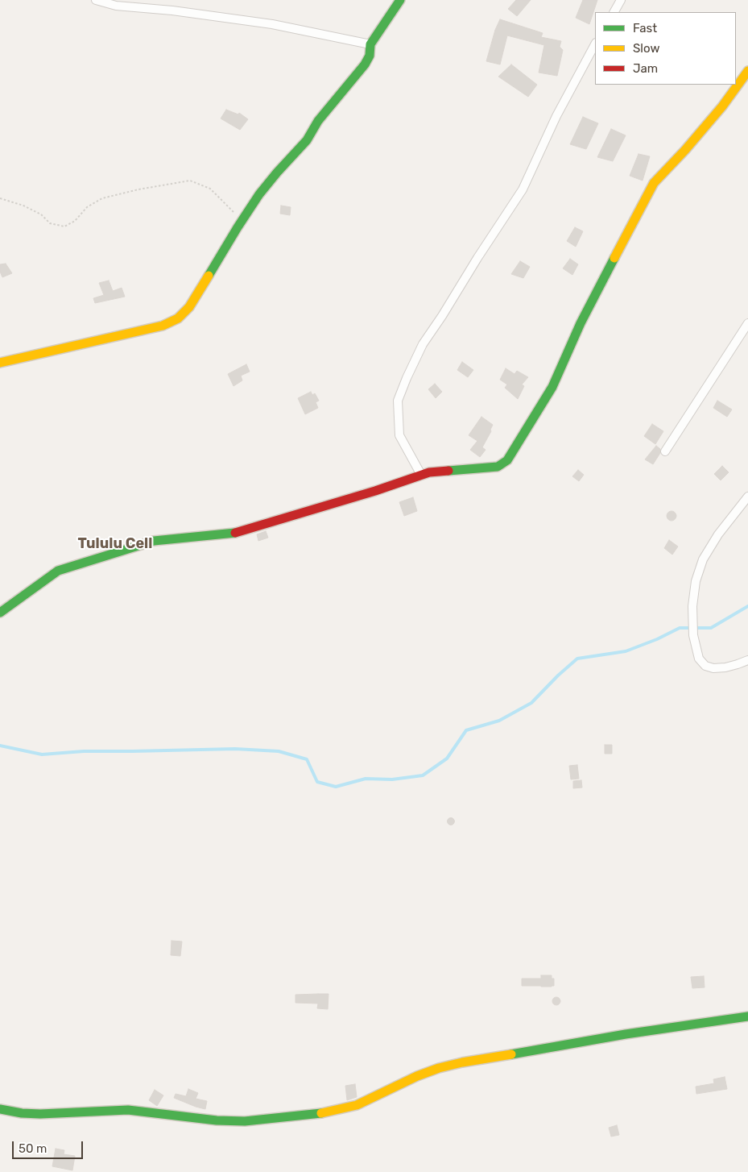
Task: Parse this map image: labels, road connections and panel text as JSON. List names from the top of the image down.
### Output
{
  "districts": ["Tululu Cell"],
  "legend": ["Fast", "Slow", "Jam"],
  "scale_bar": "50 m"
}
